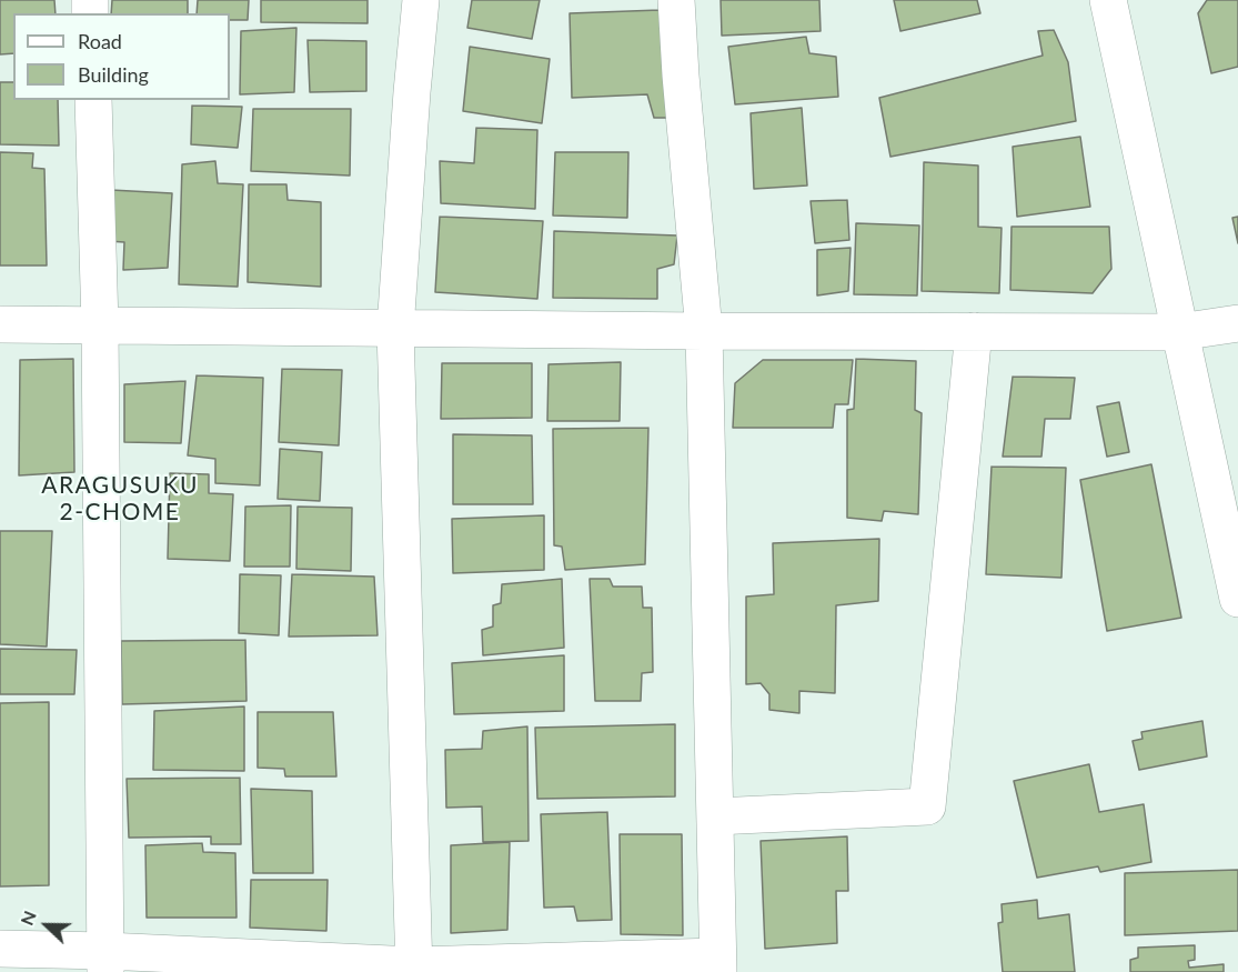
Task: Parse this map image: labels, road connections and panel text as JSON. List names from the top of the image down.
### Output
{
  "districts": ["ARAGUSUKU 2-CHOME"],
  "legend": ["Road", "Building"],
  "north": "left"
}
